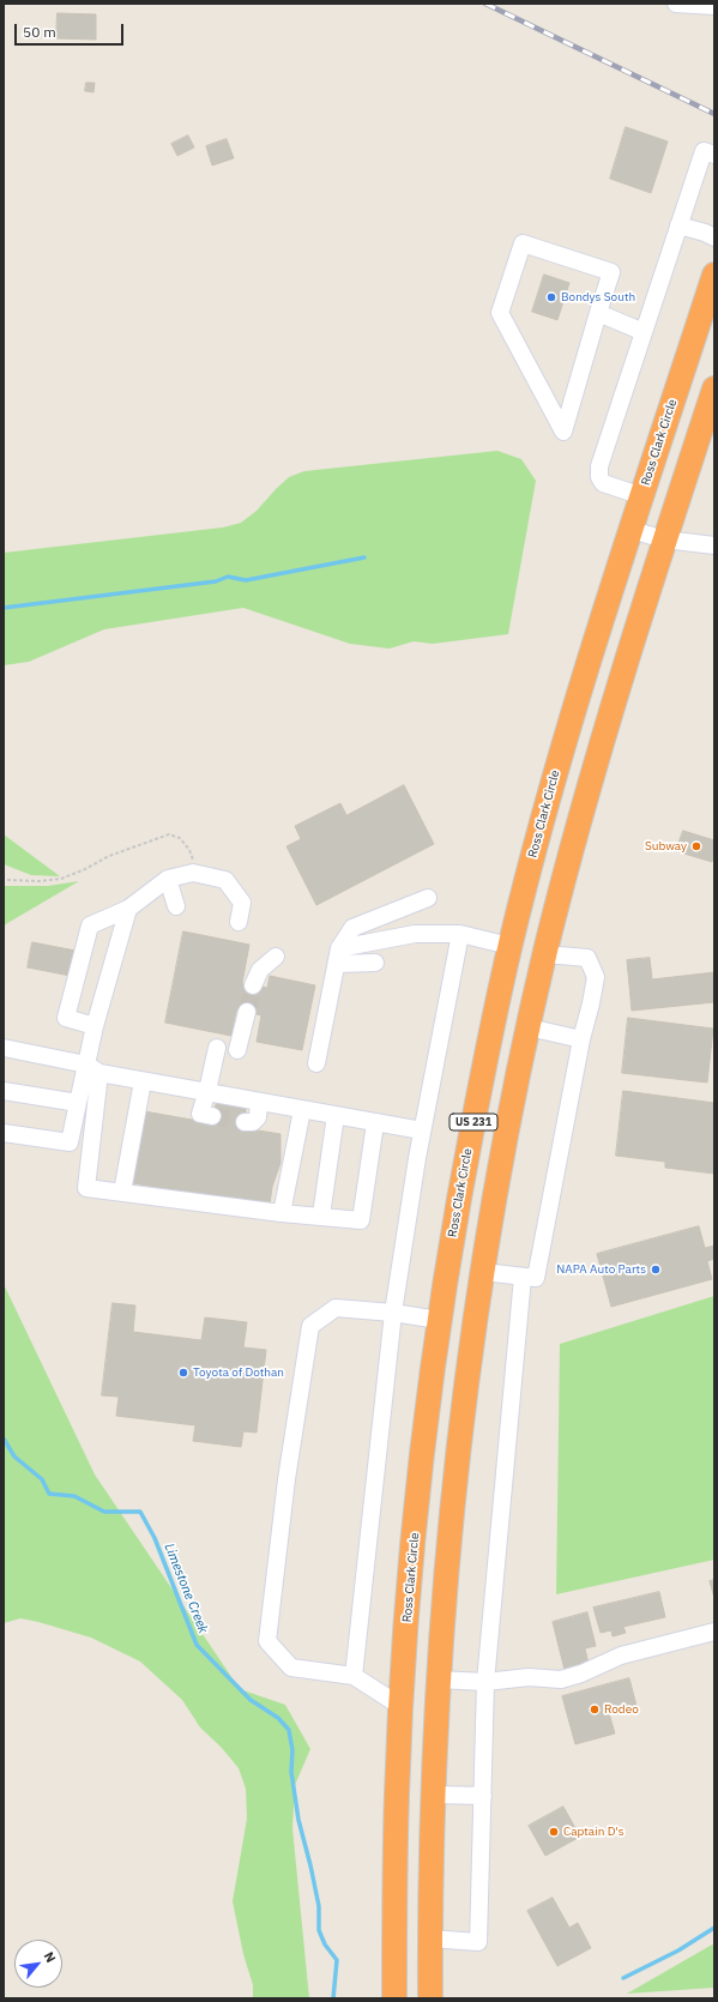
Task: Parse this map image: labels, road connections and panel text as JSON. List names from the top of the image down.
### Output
{
  "streets": {
    "highway": ["Ross Clark Circle", "US 231"]
  },
  "water": ["Limestone Creek"],
  "places": [
    "Bondys South",
    "Subway",
    "NAPA Auto Parts",
    "Toyota of Dothan",
    "Rodeo",
    "Captain D's"
  ],
  "scale_bar": "50 m",
  "north": "top right"
}
